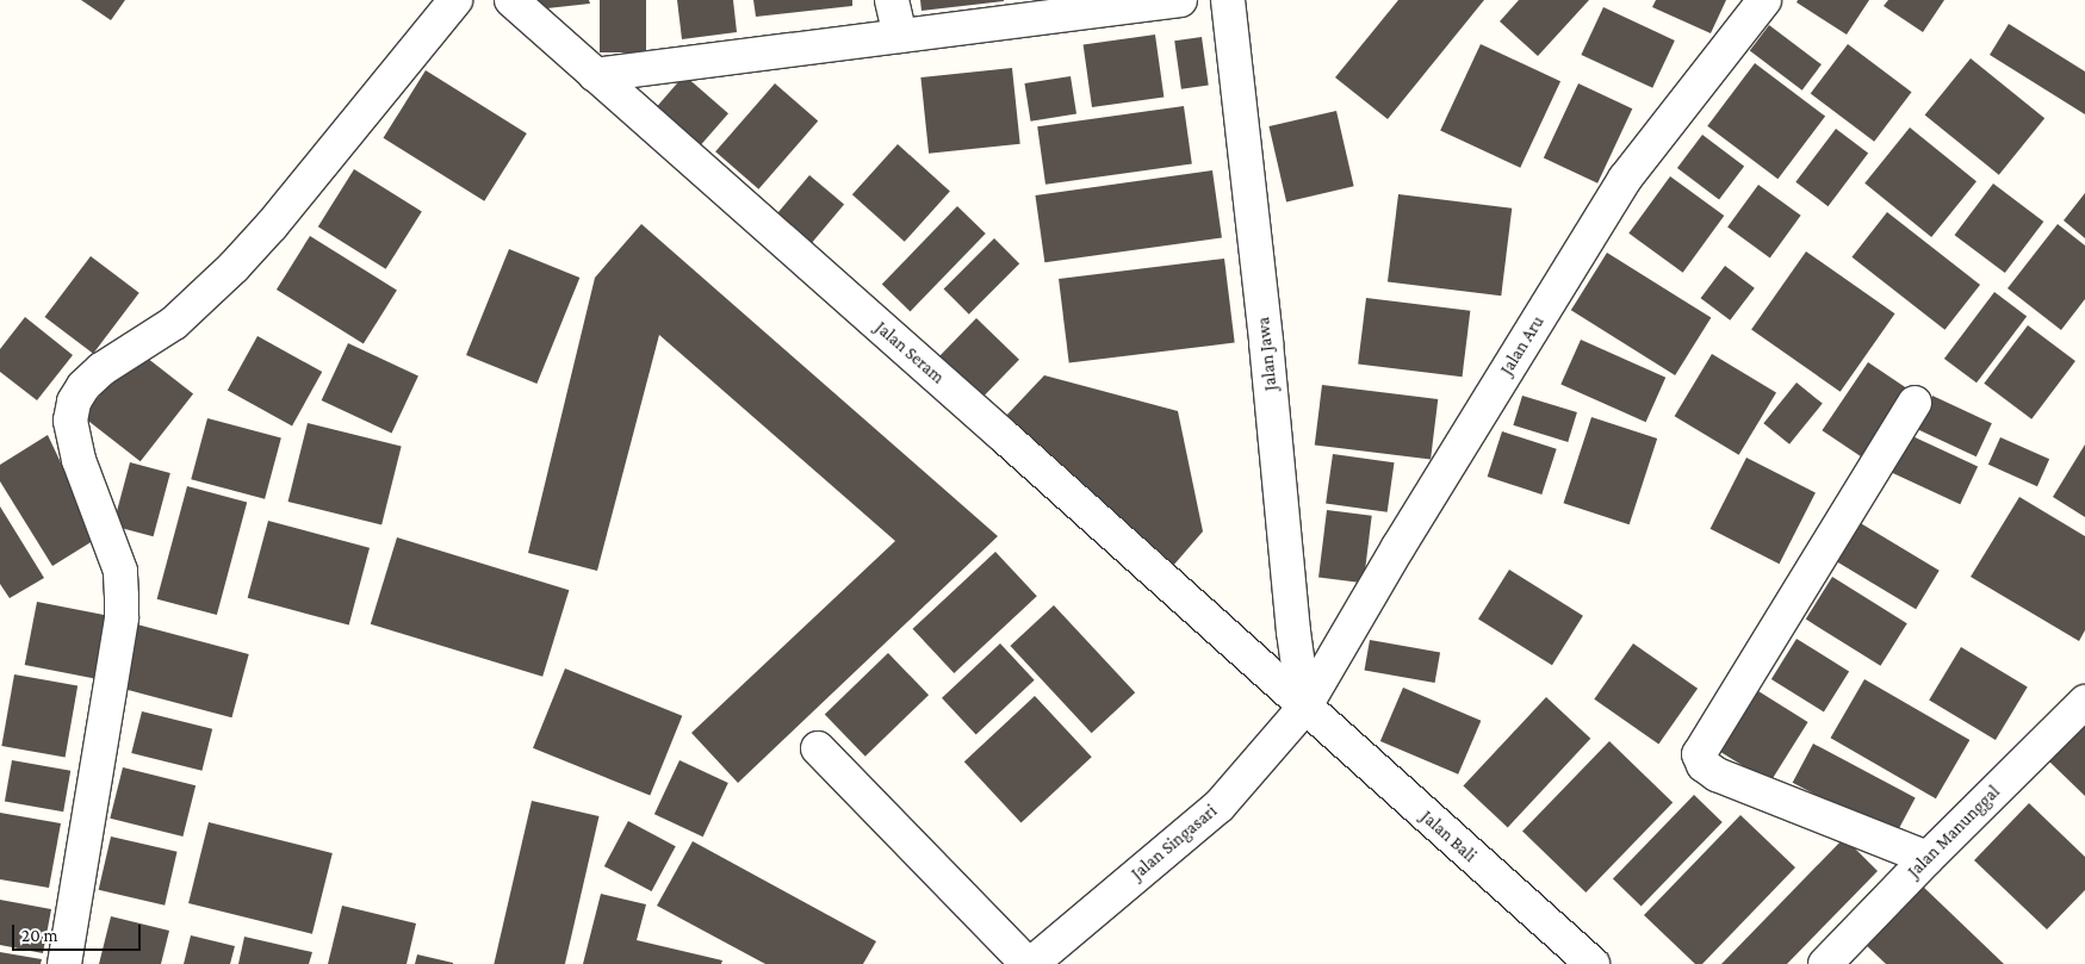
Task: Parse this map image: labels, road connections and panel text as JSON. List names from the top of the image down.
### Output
{
  "streets": {
    "street": [
      "Jalan Aru",
      "Jalan Seram",
      "Jalan Jawa",
      "Jalan Manunggal",
      "Jalan Bali",
      "Jalan Singasari"
    ]
  },
  "crossings": [
    ["Jalan Aru", "Jalan Seram"],
    ["Jalan Aru", "Jalan Jawa"],
    ["Jalan Aru", "Jalan Bali"],
    ["Jalan Aru", "Jalan Singasari"],
    ["Jalan Seram", "Jalan Jawa"],
    ["Jalan Seram", "Jalan Bali"],
    ["Jalan Seram", "Jalan Singasari"],
    ["Jalan Jawa", "Jalan Bali"],
    ["Jalan Jawa", "Jalan Singasari"],
    ["Jalan Bali", "Jalan Singasari"]
  ],
  "scale_bar": "20 m"
}
